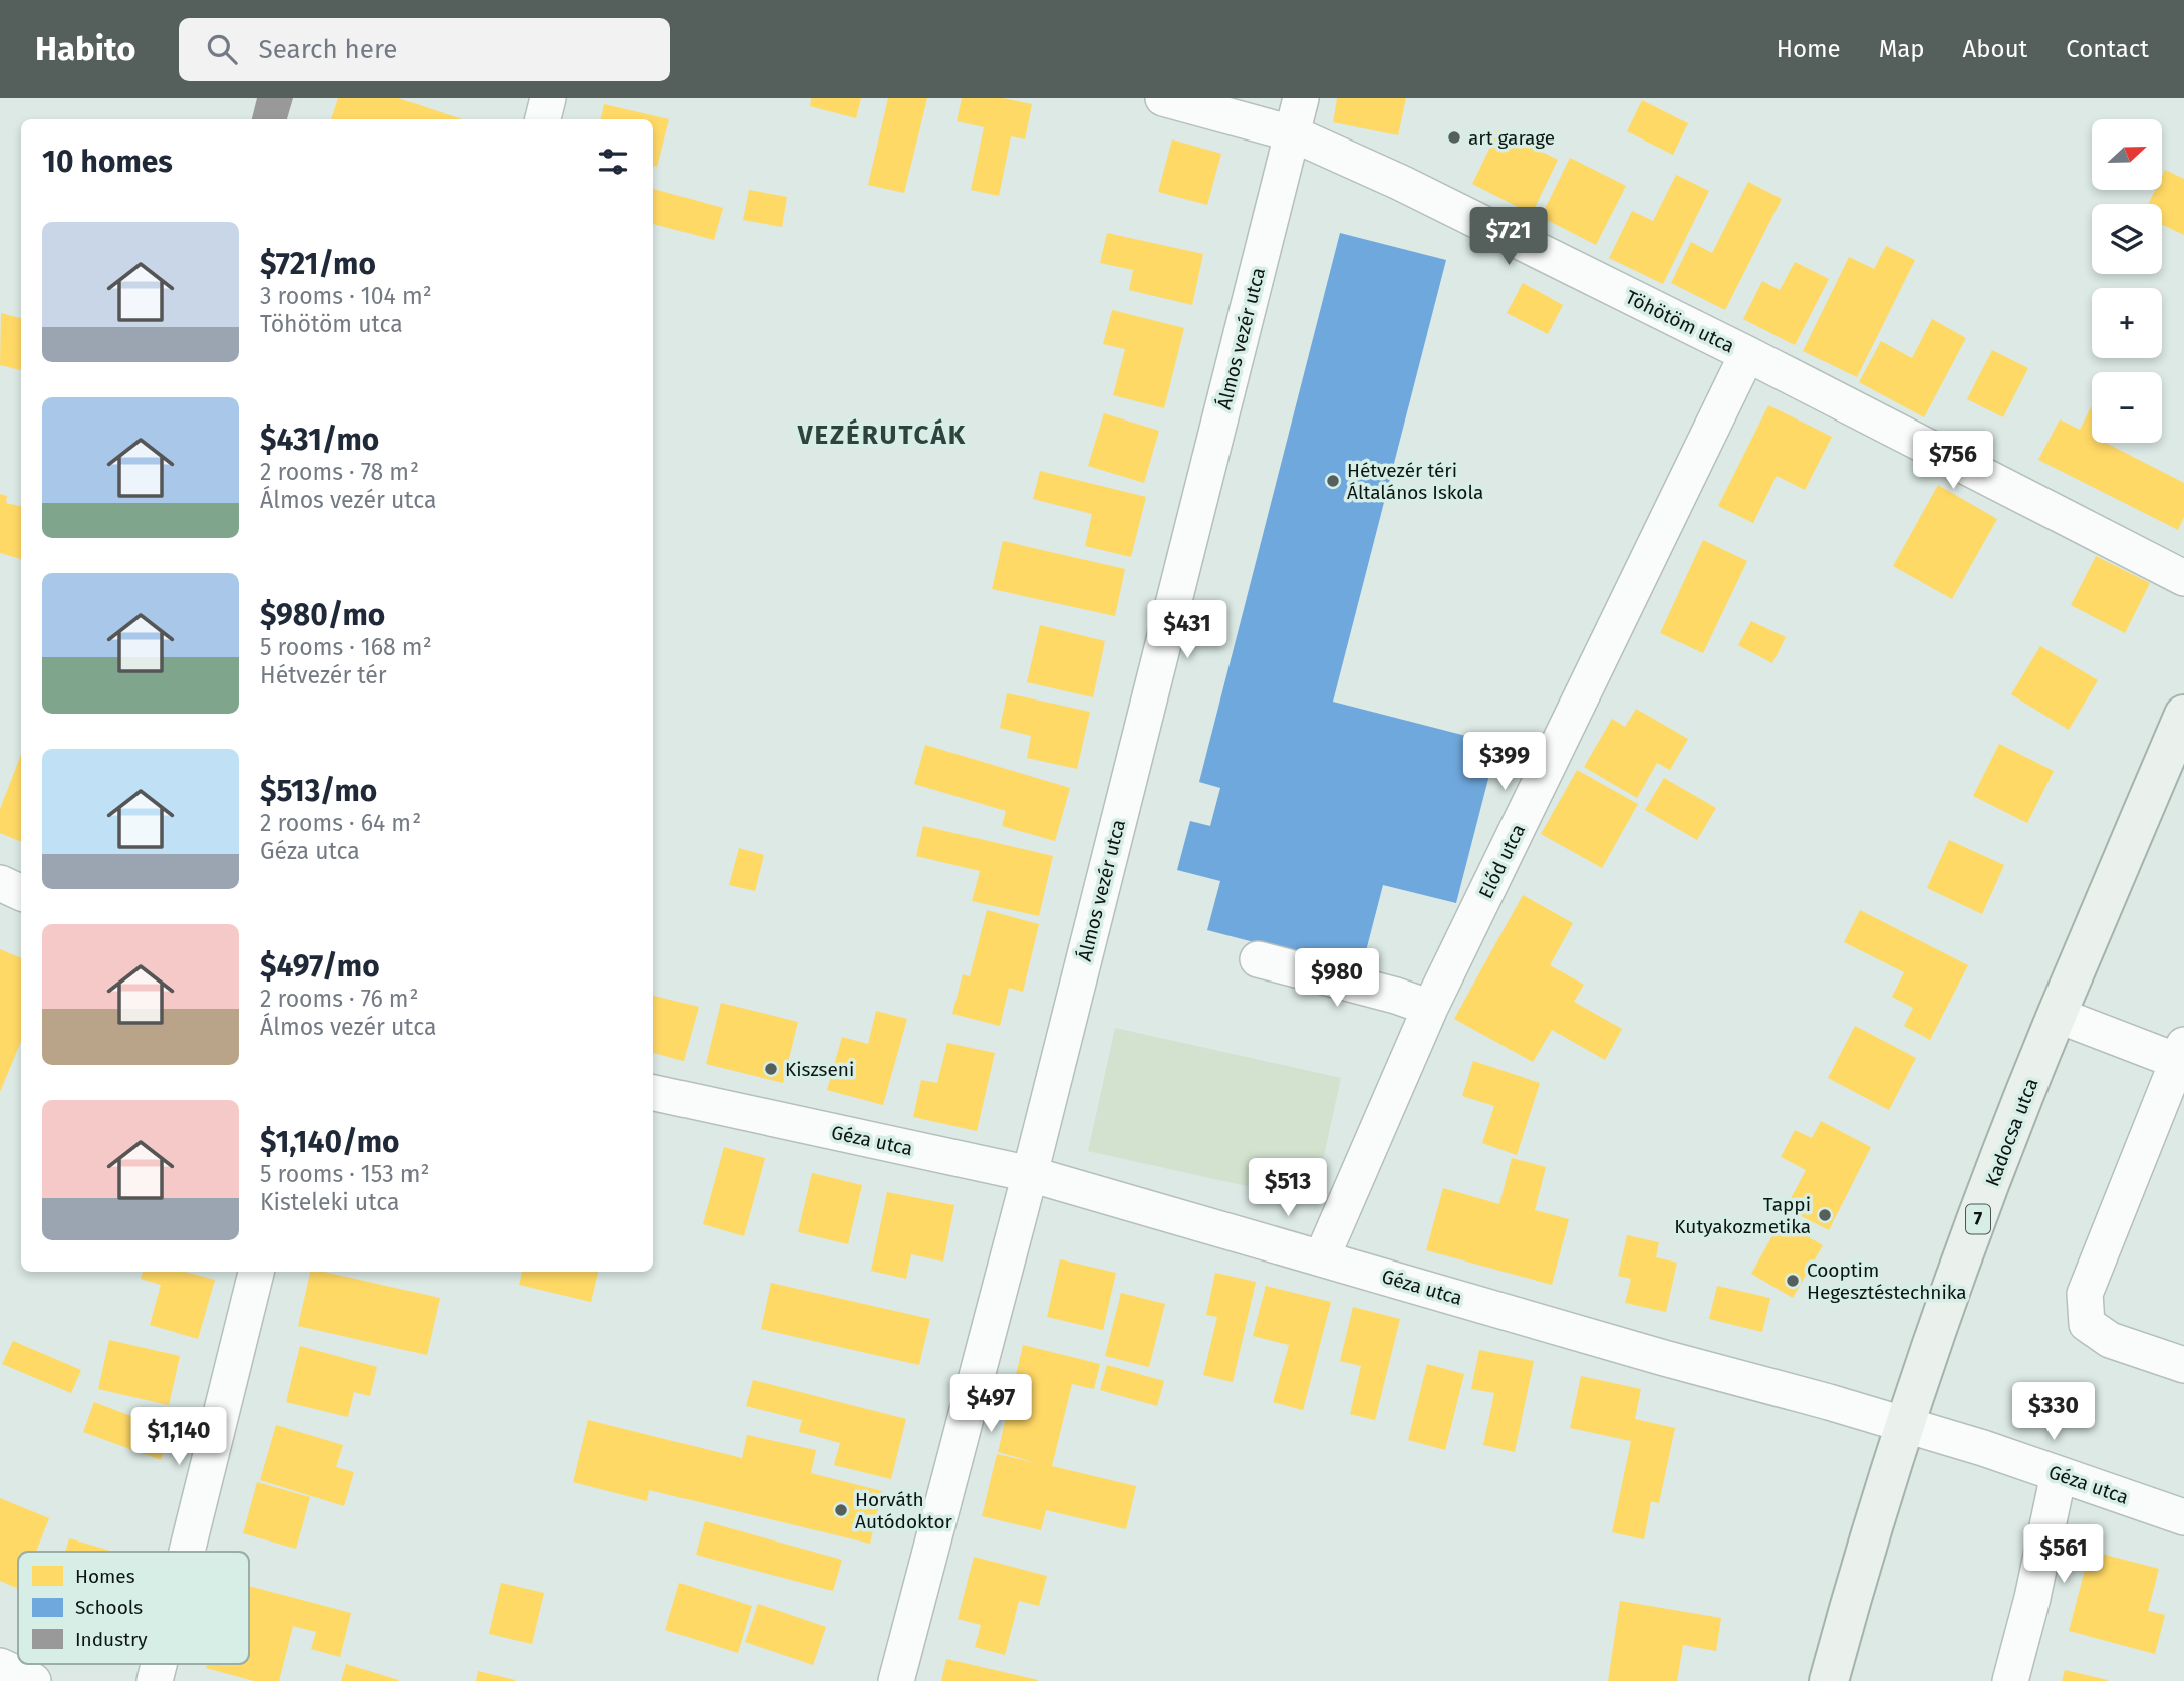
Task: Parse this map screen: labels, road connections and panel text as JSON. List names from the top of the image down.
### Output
{
  "streets": {
    "main road": ["Kadocsa utca", "7"],
    "street": [
      "Töhötöm utca",
      "Álmos vezér utca",
      "Előd utca",
      "Géza utca"
    ]
  },
  "crossings": [
    ["Töhötöm utca", "Álmos vezér utca"],
    ["Töhötöm utca", "Előd utca"],
    ["Álmos vezér utca", "Géza utca"],
    ["Előd utca", "Géza utca"],
    ["Kadocsa utca", "Géza utca"]
  ],
  "districts": ["VEZÉRUTCÁK"],
  "places": [
    "art garage",
    "Hétvezér téri Általános Iskola",
    "Kiszseni",
    "Tappi Kutyakozmetika",
    "Cooptim Hegesztéstechnika",
    "Horváth Autódoktor"
  ],
  "legend": ["Homes", "Schools", "Industry"],
  "north": "right",
  "page": {
    "header": "Habito",
    "search": "Search here",
    "nav": [
      "Home",
      "Map",
      "About",
      "Contact"
    ],
    "map_buttons": ["+", "−"],
    "heading": "10 homes",
    "list": [
      {
        "name": "$721/mo",
        "note": "3 rooms · 104 m² · Töhötöm utca"
      },
      {
        "name": "$431/mo",
        "note": "2 rooms · 78 m² · Álmos vezér utca"
      },
      {
        "name": "$980/mo",
        "note": "5 rooms · 168 m² · Hétvezér tér"
      },
      {
        "name": "$513/mo",
        "note": "2 rooms · 64 m² · Géza utca"
      },
      {
        "name": "$497/mo",
        "note": "2 rooms · 76 m² · Álmos vezér utca"
      },
      {
        "name": "$1,140/mo",
        "note": "5 rooms · 153 m² · Kisteleki utca"
      }
    ],
    "price": [
      "$721",
      "$756",
      "$431",
      "$399",
      "$980",
      "$513",
      "$497",
      "$330",
      "$1,140",
      "$561"
    ]
  }
}
